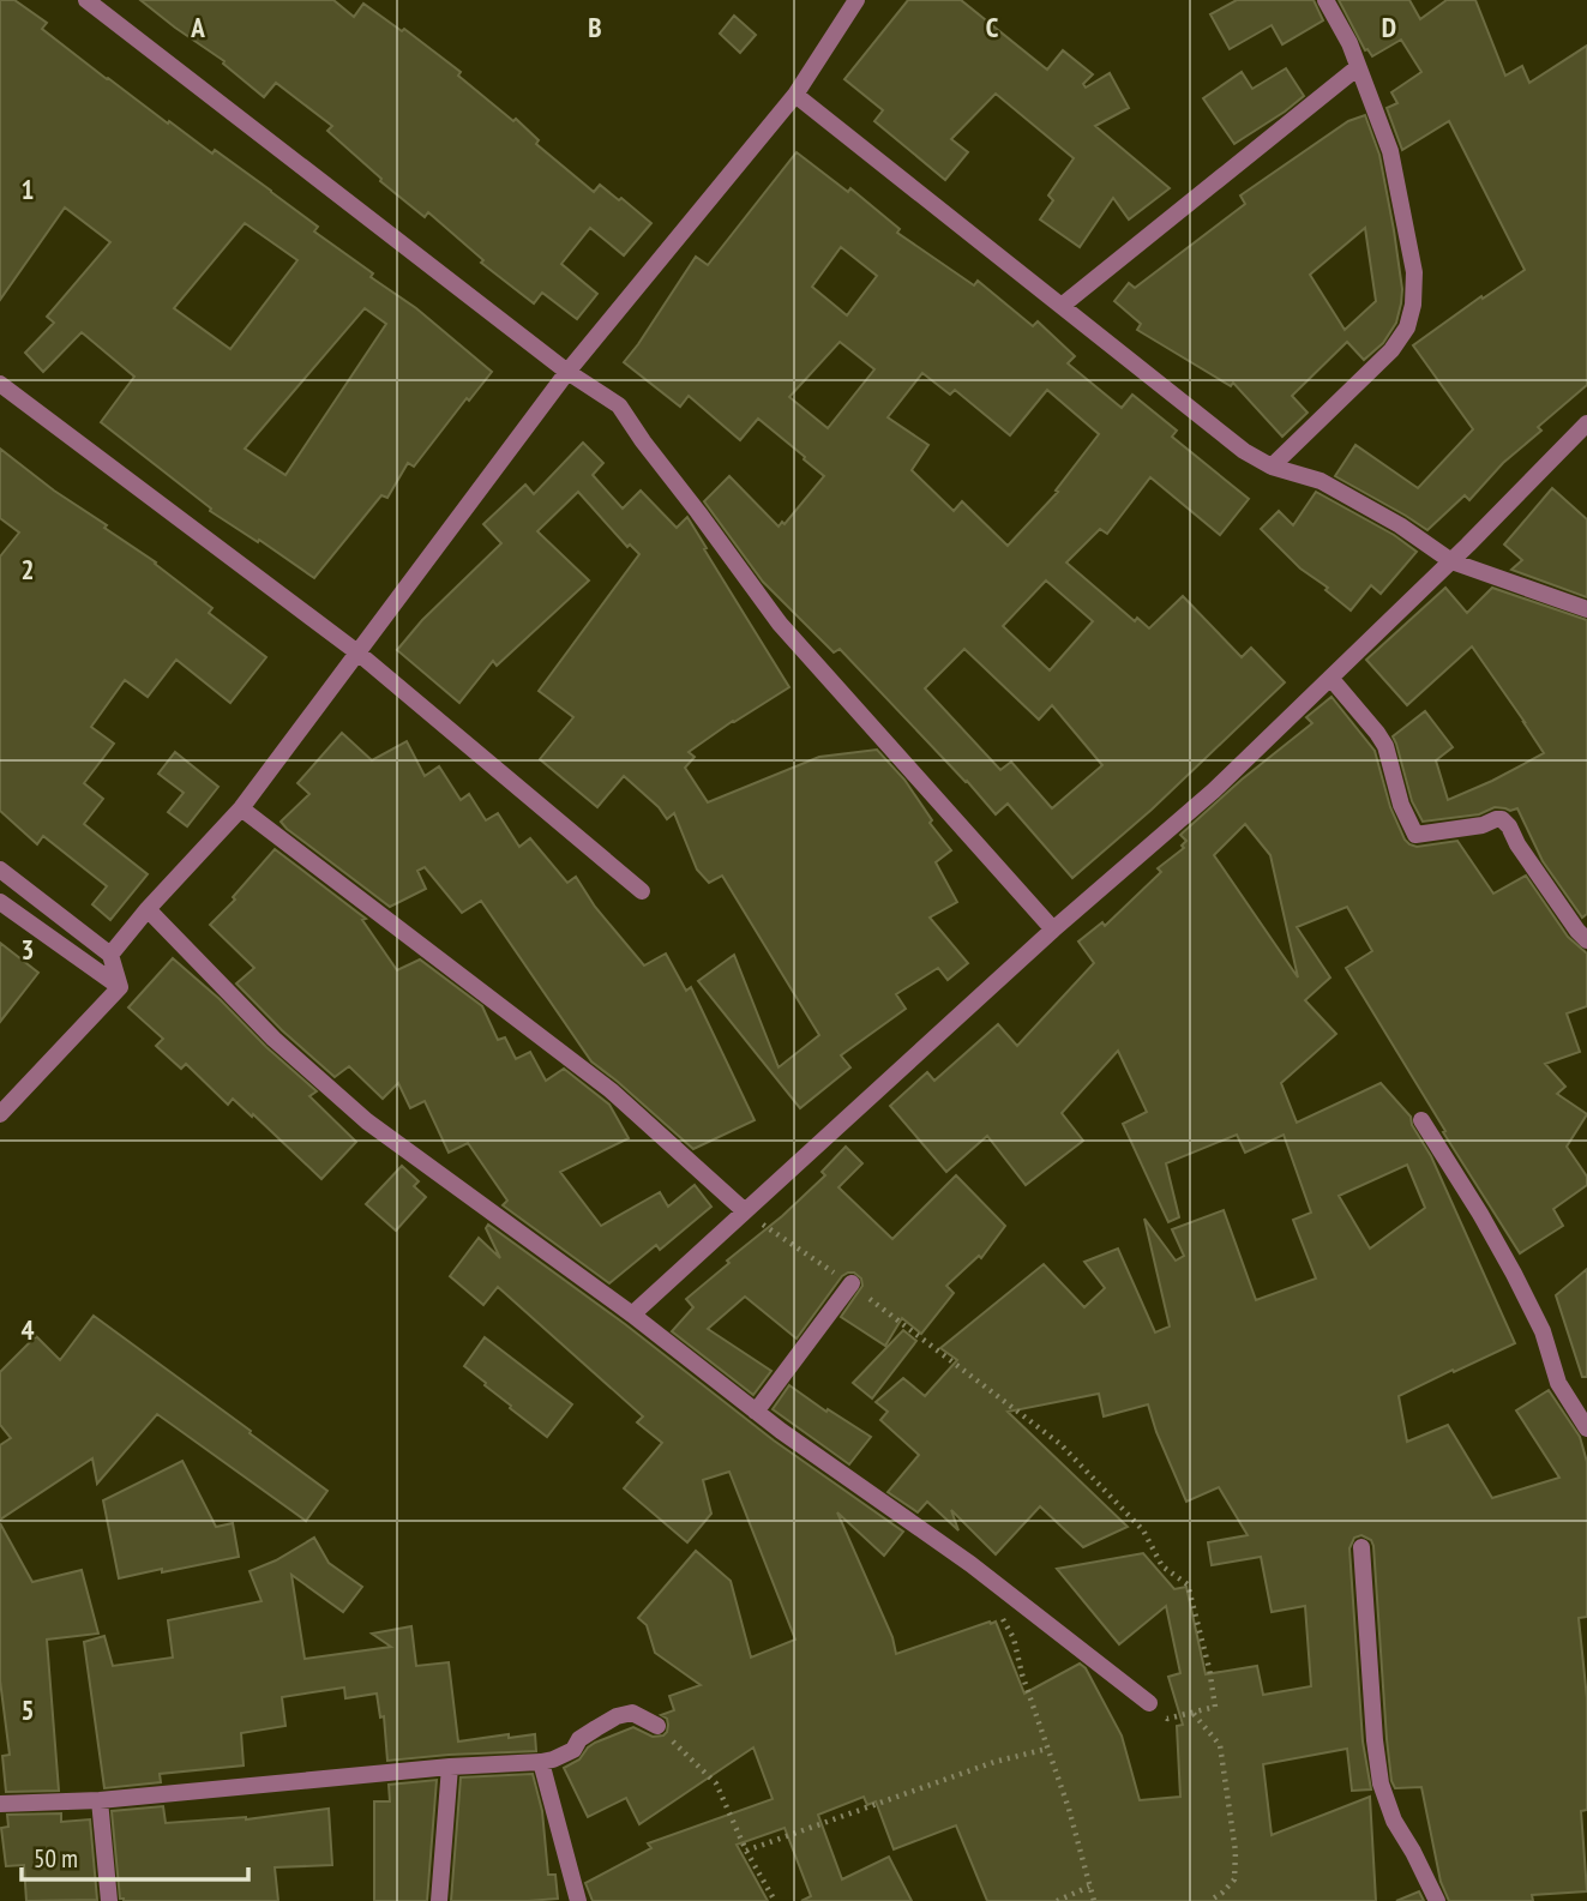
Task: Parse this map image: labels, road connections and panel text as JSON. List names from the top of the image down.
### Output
{
  "scale_bar": "50 m",
  "grid": {
    "columns": [
      "A",
      "B",
      "C",
      "D"
    ],
    "rows": [
      "1",
      "2",
      "3",
      "4",
      "5"
    ]
  }
}
